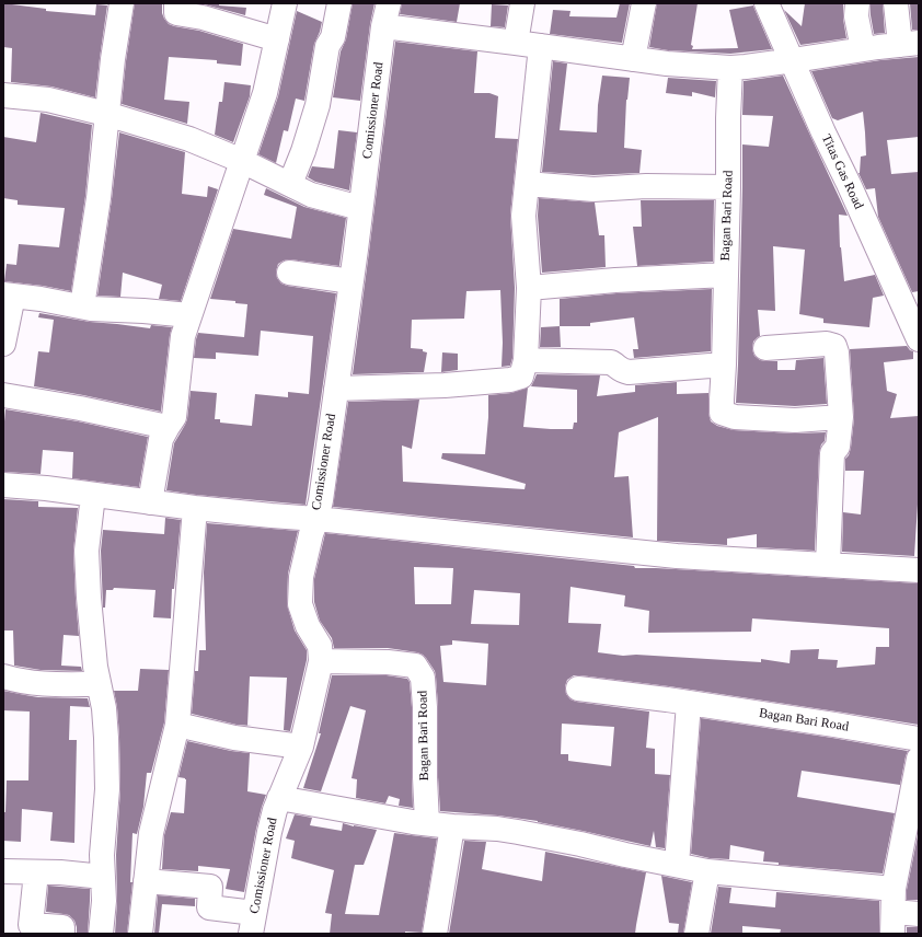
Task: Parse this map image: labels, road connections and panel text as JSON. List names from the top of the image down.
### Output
{
  "streets": {
    "street": ["Comissioner Road", "Titas Gas Road", "Bagan Bari Road"]
  },
  "crossings": [
    ["Comissioner Road", "Bagan Bari Road"]
  ]
}
